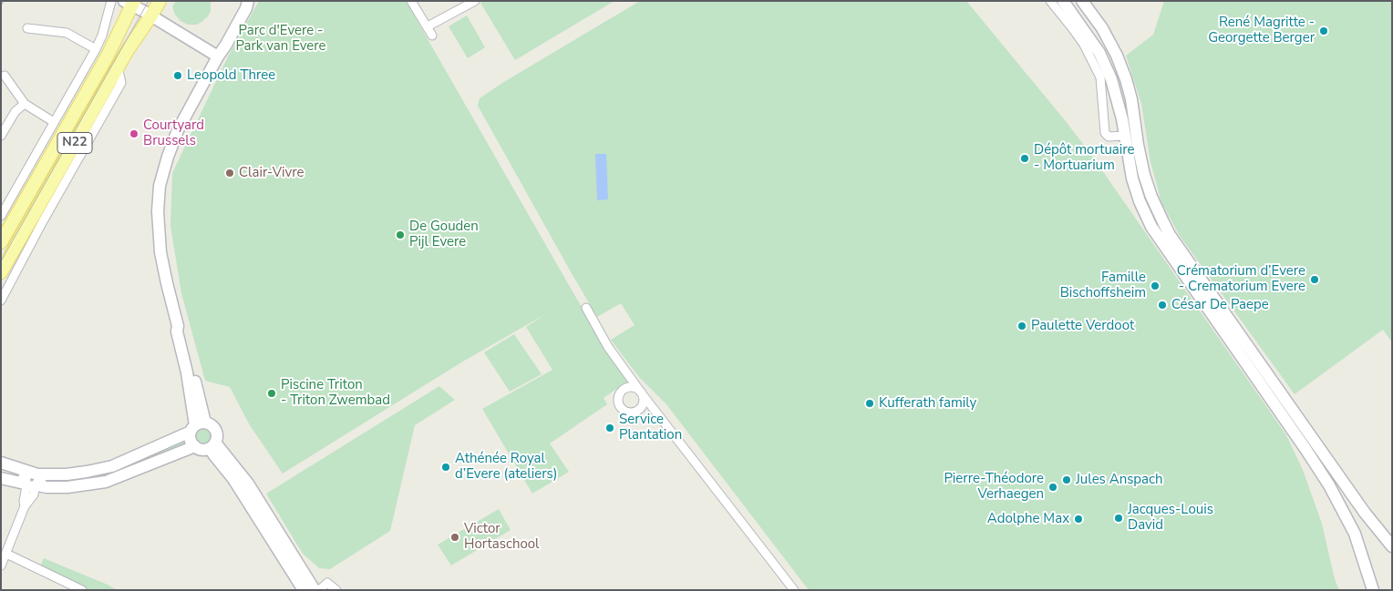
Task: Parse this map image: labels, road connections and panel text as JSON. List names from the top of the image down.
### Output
{
  "streets": {
    "main road": ["N22"]
  },
  "parks": ["Parc d'Evere - Park van Evere"],
  "places": [
    "René Magritte - Georgette Berger",
    "Leopold Three",
    "Courtyard Brussels",
    "Dépôt mortuaire - Mortuarium",
    "Clair-Vivre",
    "De Gouden Pijl Evere",
    "Crématorium d’Evere - Crematorium Evere",
    "Famille Bischoffsheim",
    "César De Paepe",
    "Paulette Verdoot",
    "Piscine Triton - Triton Zwembad",
    "Kufferath family",
    "Service Plantation",
    "Athénée Royal d’Evere (ateliers)",
    "Jules Anspach",
    "Pierre-Théodore Verhaegen",
    "Jacques-Louis David",
    "Adolphe Max",
    "Victor Hortaschool"
  ]
}
